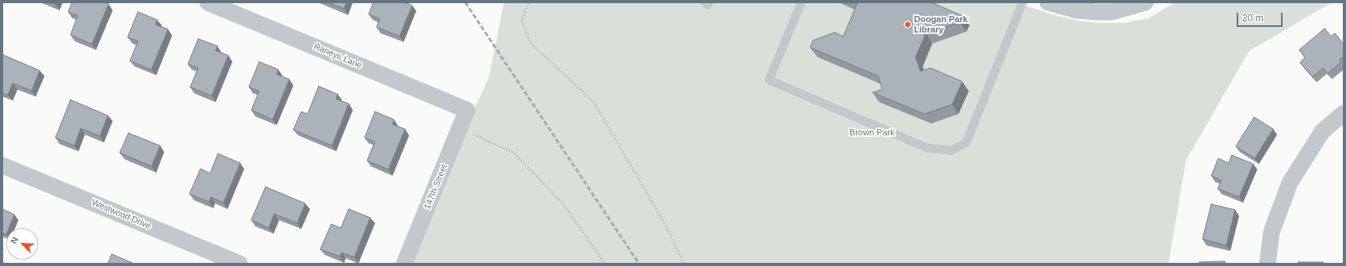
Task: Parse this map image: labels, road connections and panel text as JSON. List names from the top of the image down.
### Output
{
  "streets": {
    "street": ["Raneys Lane", "147th Street", "Westwood Drive"]
  },
  "crossings": [
    ["Raneys Lane", "147th Street"]
  ],
  "parks": ["Brown Park"],
  "places": ["Doogan Park Library"],
  "scale_bar": "20 m",
  "north": "top left"
}
